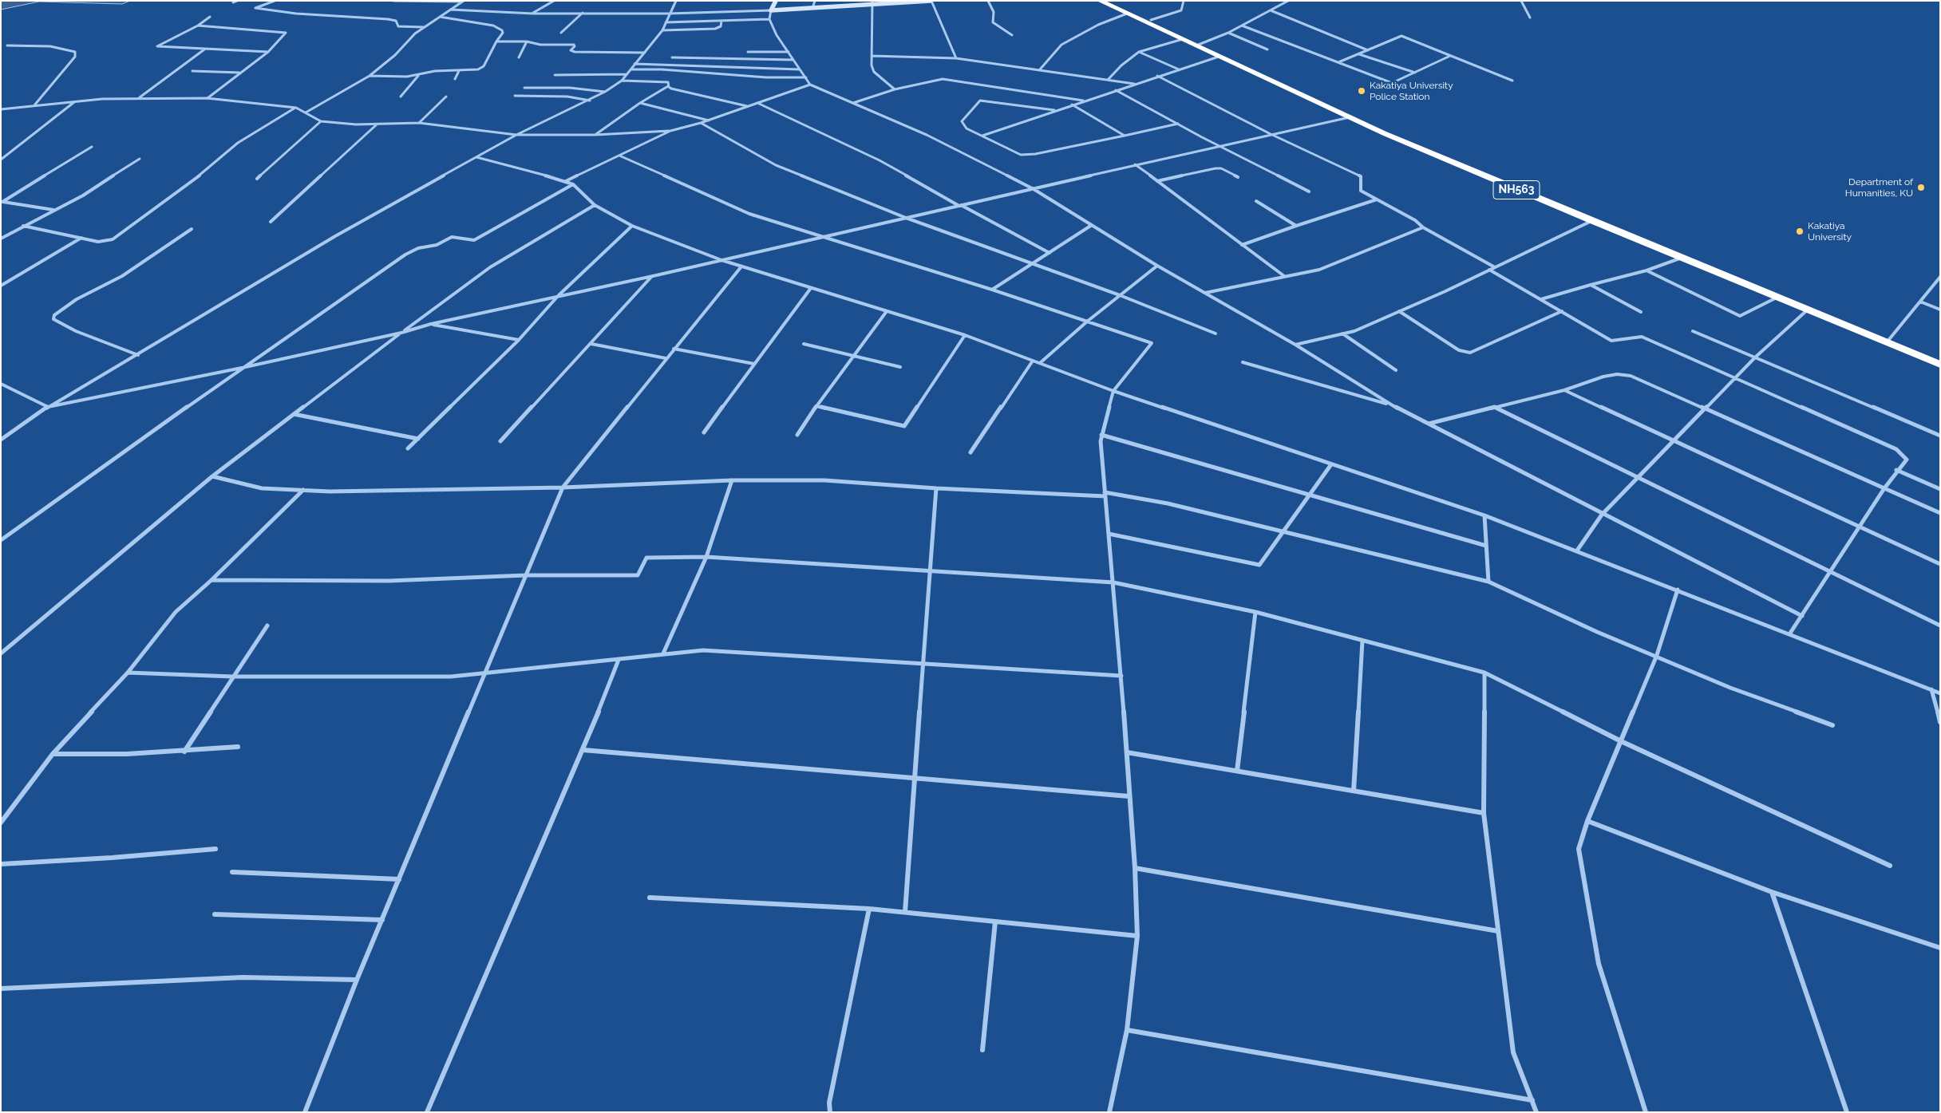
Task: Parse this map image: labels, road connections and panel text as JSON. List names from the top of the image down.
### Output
{
  "streets": {
    "highway": ["NH563"]
  },
  "places": ["Kakatiya University Police Station", "Department of Humanities, KU", "Kakatiya University"]
}
